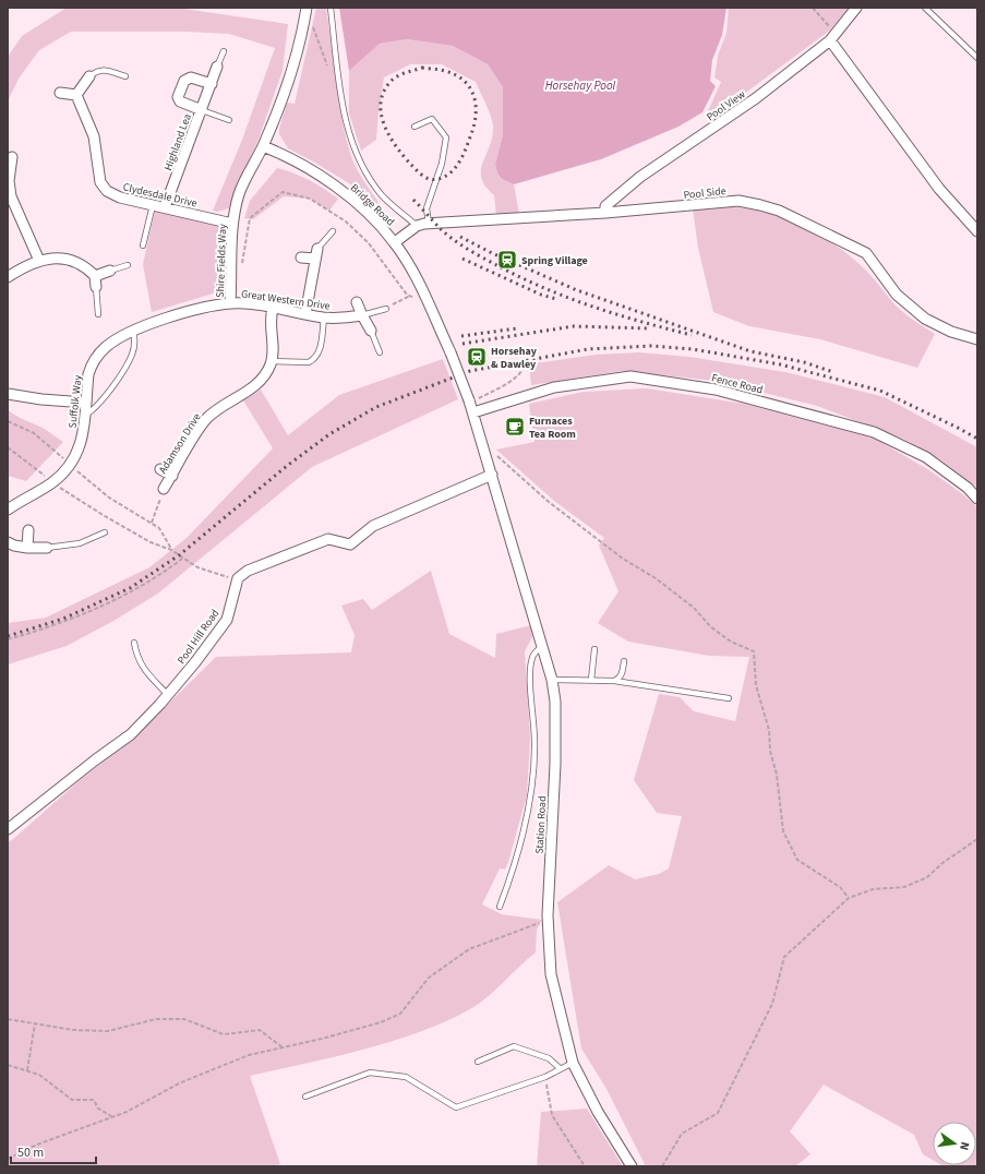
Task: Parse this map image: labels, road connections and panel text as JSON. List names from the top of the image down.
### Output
{
  "streets": {
    "street": [
      "Pool View",
      "Highland Lea",
      "Pool Side",
      "Clydesdale Drive",
      "Bridge Road",
      "Shire Fields Way",
      "Great Western Drive",
      "Fence Road",
      "Suffolk Way",
      "Adamson Drive",
      "Pool Hill Road",
      "Station Road"
    ]
  },
  "crossings": [
    ["Pool View", "Pool Side"],
    ["Highland Lea", "Clydesdale Drive"],
    ["Pool Side", "Bridge Road"],
    ["Clydesdale Drive", "Shire Fields Way"],
    ["Bridge Road", "Shire Fields Way"],
    ["Bridge Road", "Fence Road"],
    ["Bridge Road", "Station Road"],
    ["Shire Fields Way", "Great Western Drive"],
    ["Shire Fields Way", "Suffolk Way"],
    ["Great Western Drive", "Suffolk Way"],
    ["Great Western Drive", "Adamson Drive"]
  ],
  "water": ["Horsehay Pool"],
  "places": {
    "station": ["Spring Village", "Horsehay & Dawley"],
    "cafe": ["Furnaces Tea Room"]
  },
  "scale_bar": "50 m",
  "north": "right"
}
